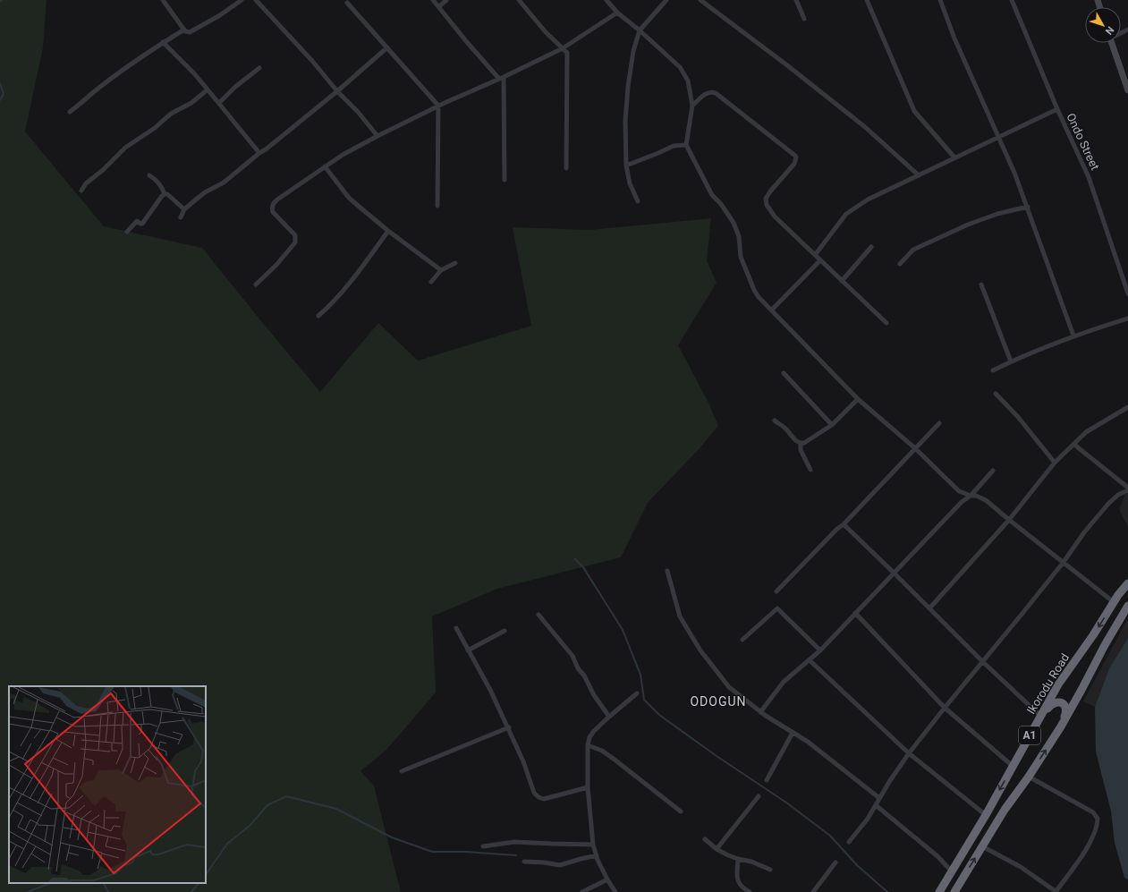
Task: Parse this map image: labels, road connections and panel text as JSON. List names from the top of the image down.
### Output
{
  "streets": {
    "highway": ["Ikorodu Road", "A1"],
    "street": ["Ondo Street"]
  },
  "districts": ["ODOGUN"],
  "north": "bottom right"
}
